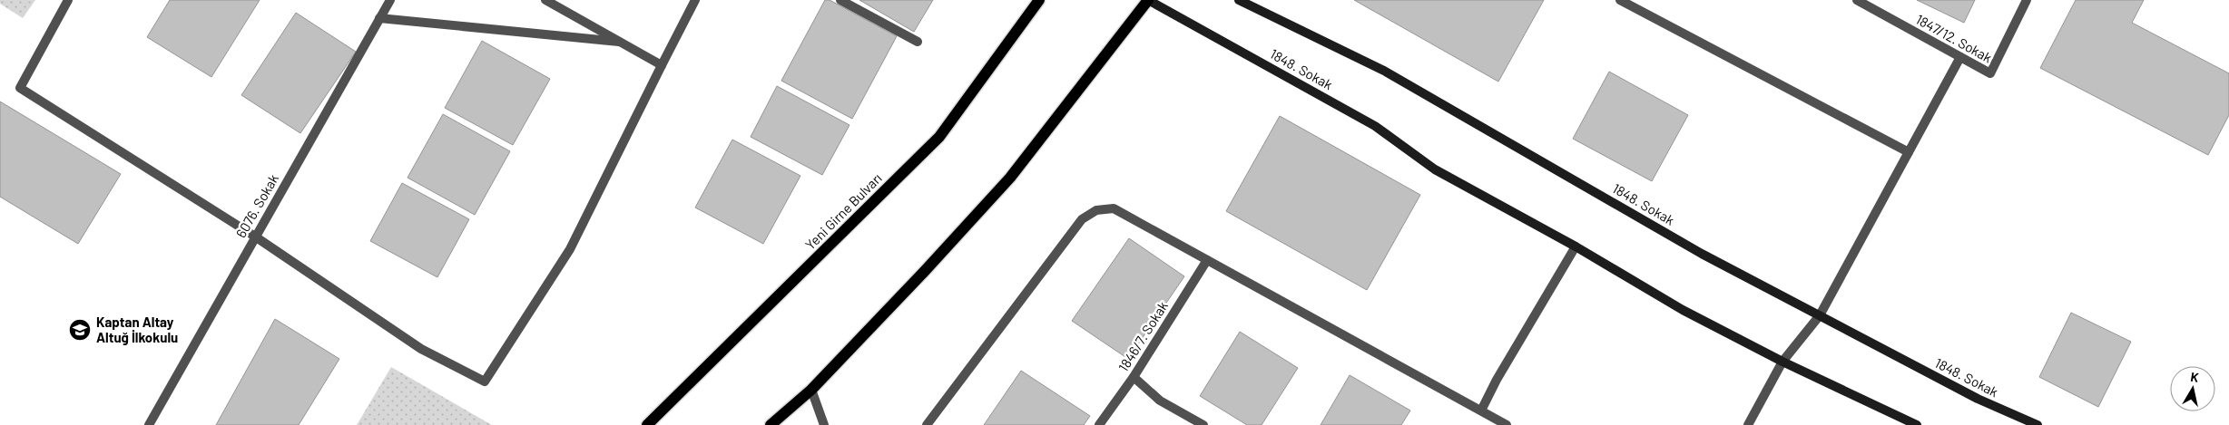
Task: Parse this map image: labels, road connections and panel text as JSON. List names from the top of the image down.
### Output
{
  "streets": {
    "main road": ["1848. Sokak", "Yeni Girne Bulvarı"],
    "street": ["1847/12. Sokak", "6076. Sokak", "1846/7. Sokak"]
  },
  "places": {
    "school or university": ["Kaptan Altay Altuğ İlkokulu"]
  },
  "north": "top"
}
